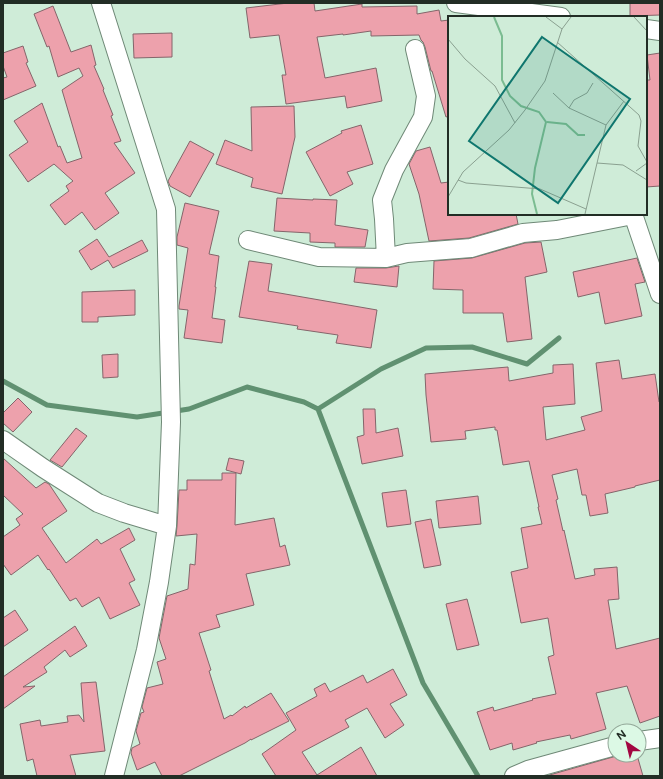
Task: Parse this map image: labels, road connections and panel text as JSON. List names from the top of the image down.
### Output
{
  "north": "top left"
}
